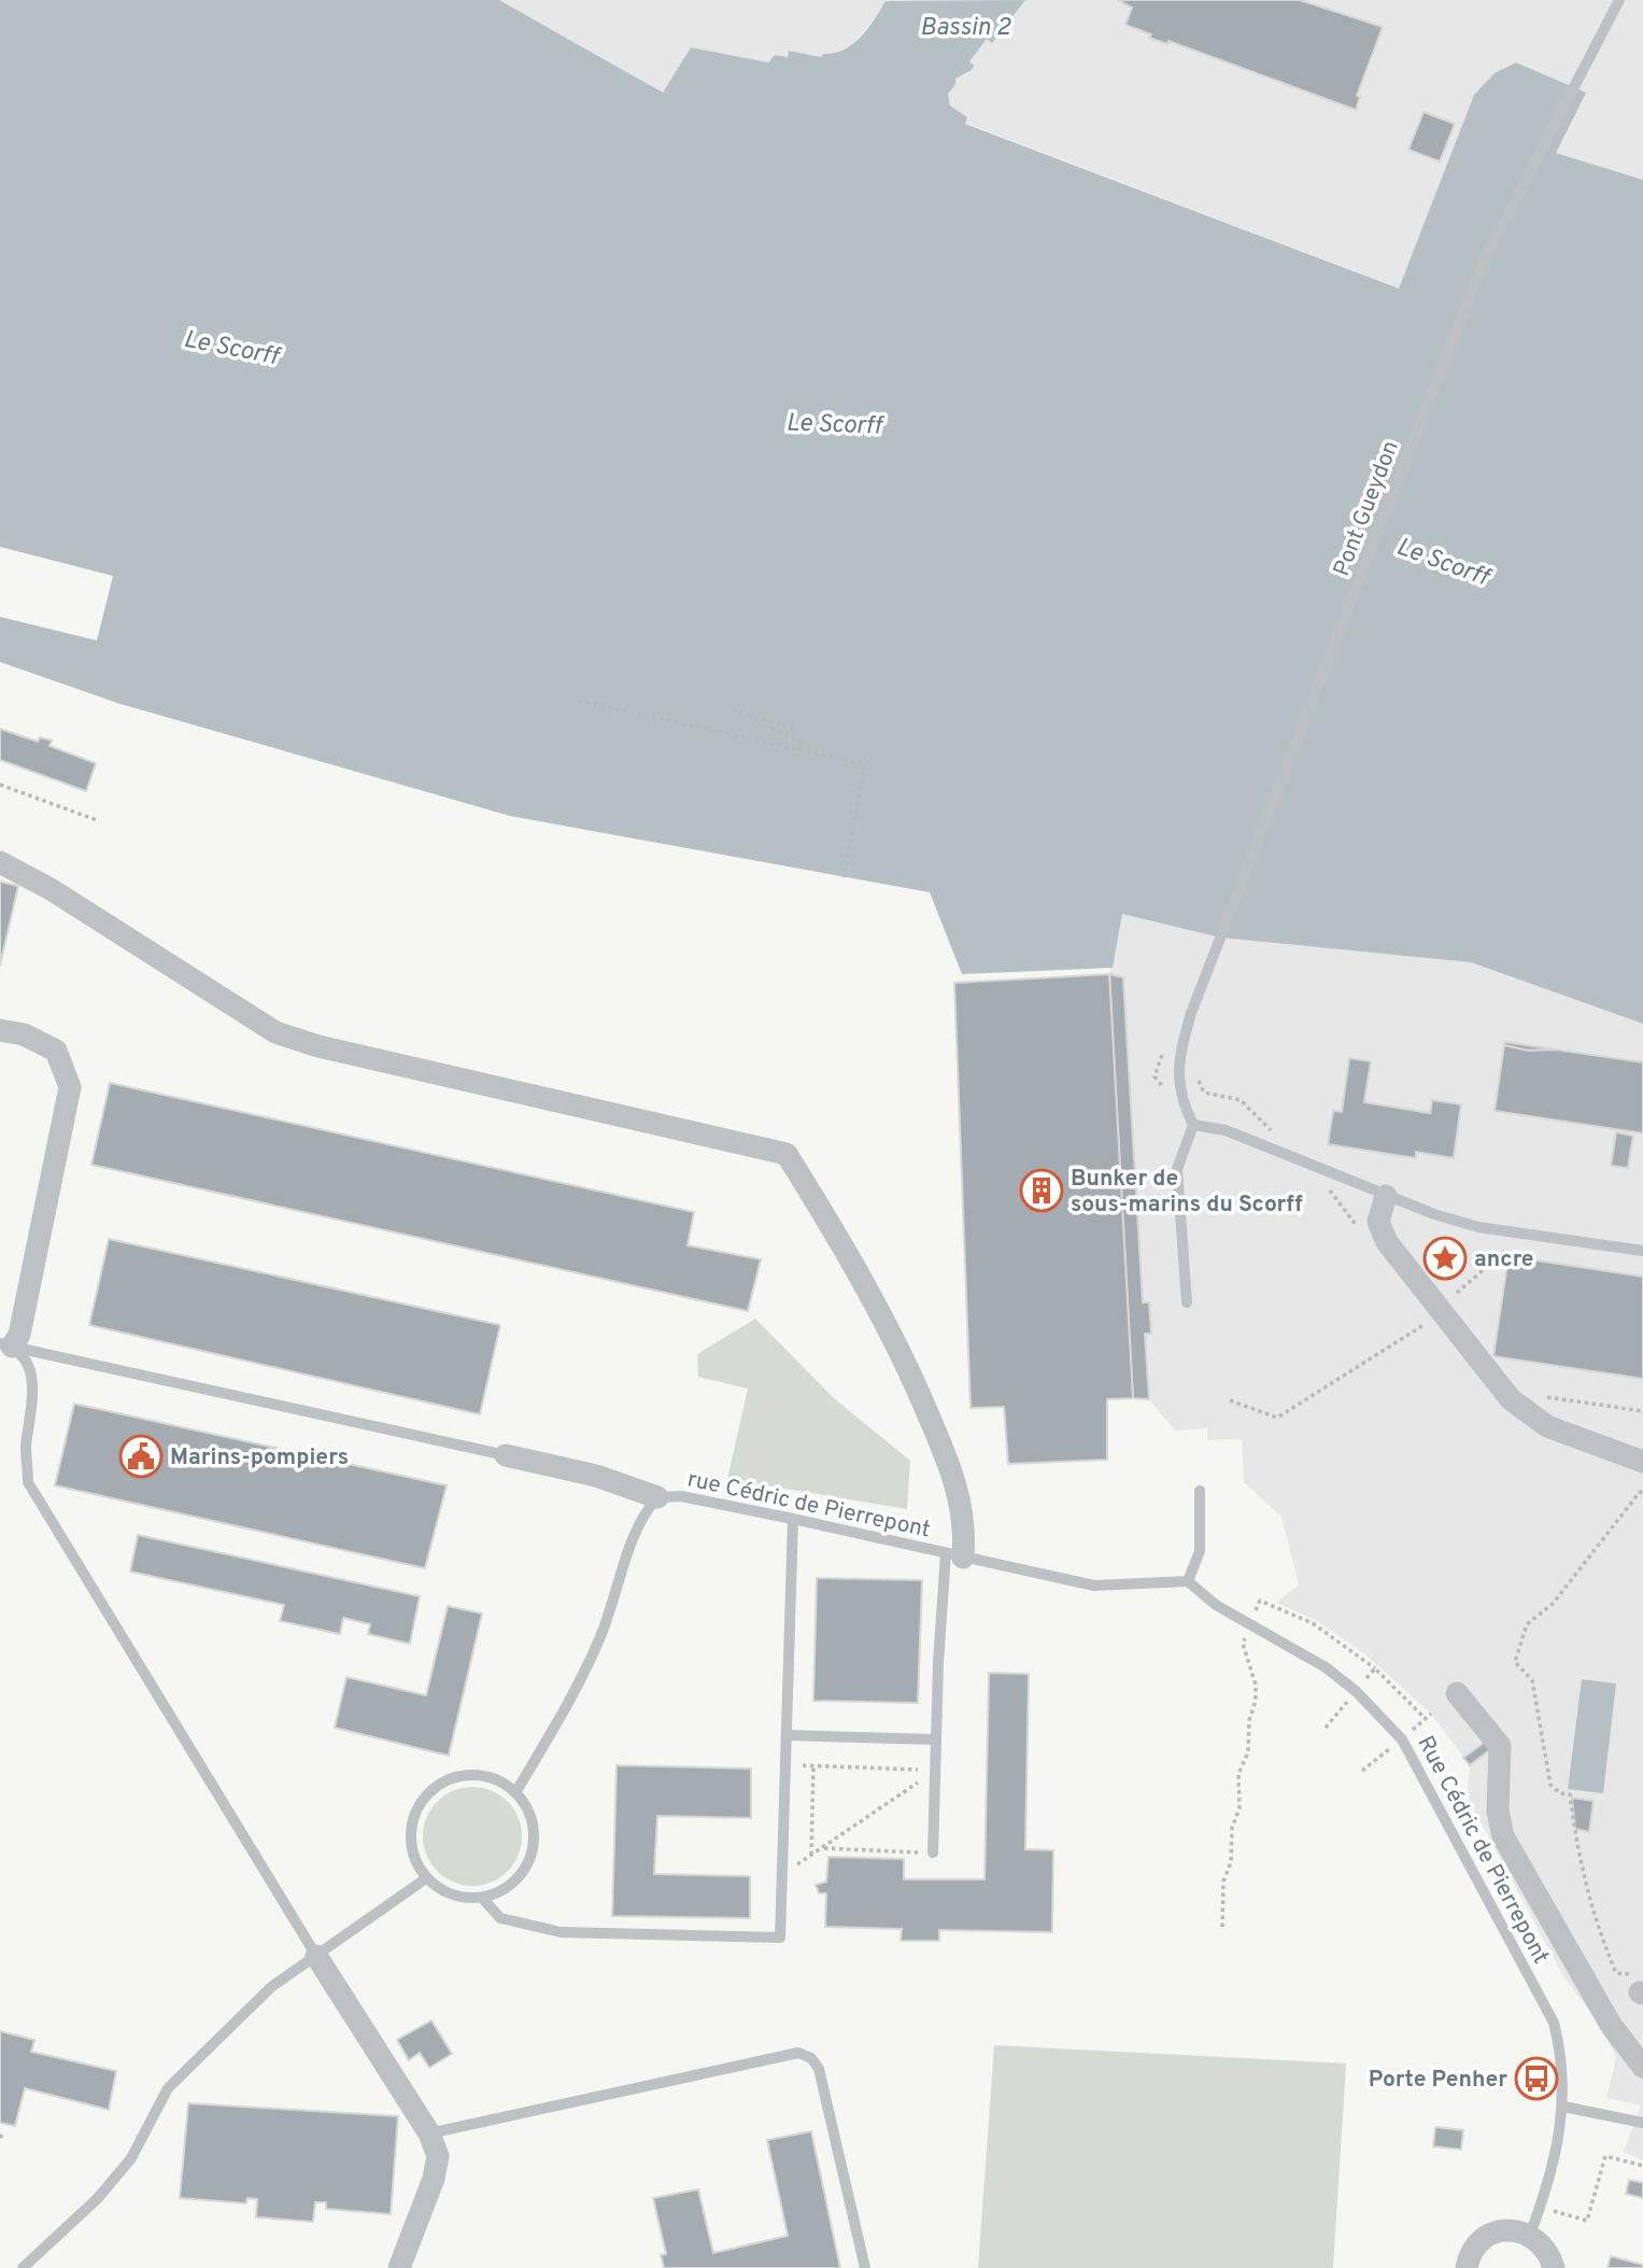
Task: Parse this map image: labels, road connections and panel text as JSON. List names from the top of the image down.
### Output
{
  "streets": {
    "lane": ["Pont Gueydon", "rue Cédric de Pierrepont", "Rue Cédric de Pierrepont"]
  },
  "crossings": [
    ["rue Cédric de Pierrepont", "Rue Cédric de Pierrepont"]
  ],
  "water": ["Bassin 2", "Le Scorff"],
  "places": {
    "building": ["Bunker de sous-marins du Scorff"],
    "place": ["ancre"],
    "public building": ["Marins-pompiers"],
    "bus stop": ["Porte Penher"]
  }
}
